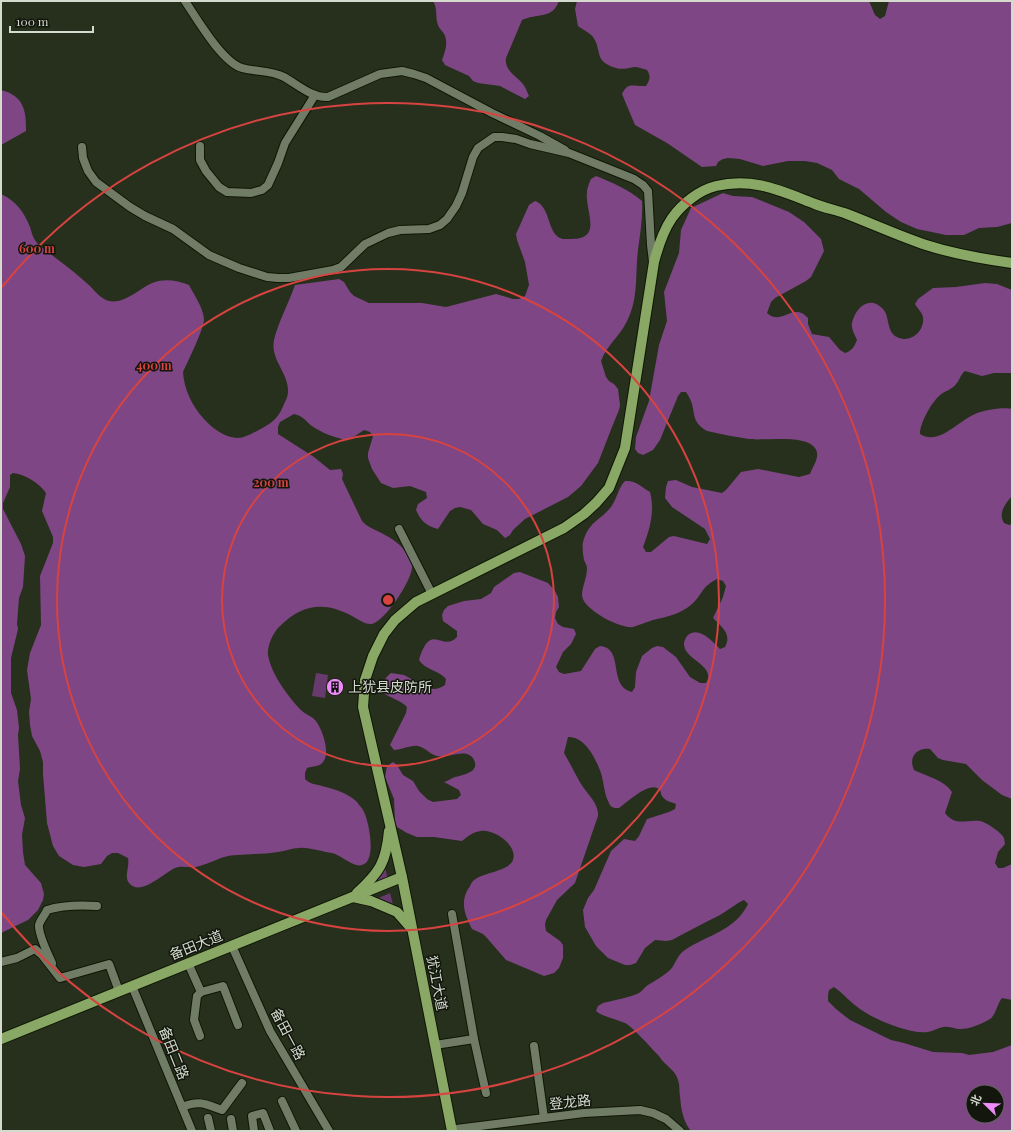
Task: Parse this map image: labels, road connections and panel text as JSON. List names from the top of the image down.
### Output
{
  "streets": {
    "main road": ["备田大道", "犹江大道"],
    "street": ["备田一路", "备田二路", "登龙路"]
  },
  "crossings": [
    ["备田大道", "犹江大道"],
    ["备田大道", "备田一路"],
    ["备田大道", "备田二路"],
    ["犹江大道", "登龙路"]
  ],
  "places": {
    "building": ["上犹县皮防所"]
  },
  "scale_bar": "100 m",
  "north": "top left",
  "rings": ["600 m", "400 m", "200 m"]
}
